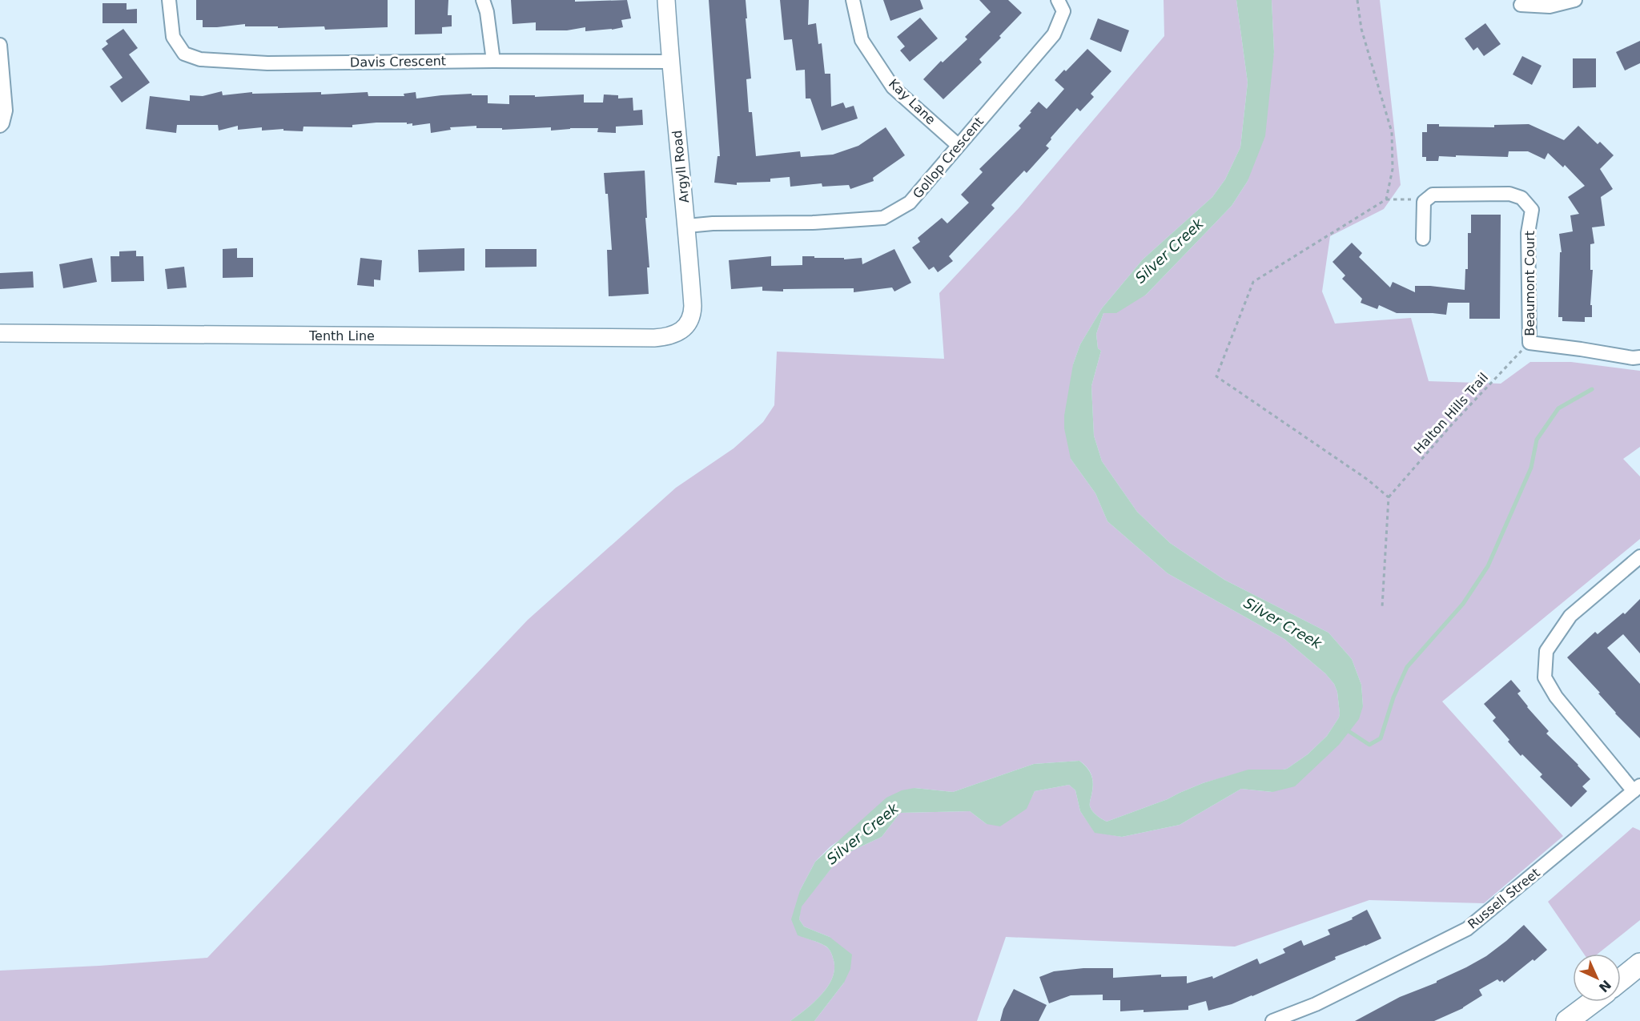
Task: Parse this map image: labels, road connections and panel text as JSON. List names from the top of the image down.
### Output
{
  "streets": {
    "street": [
      "Davis Crescent",
      "Kay Lane",
      "Gollop Crescent",
      "Argyll Road",
      "Beaumont Court",
      "Tenth Line",
      "Russell Street"
    ],
    "path": ["Halton Hills Trail"]
  },
  "crossings": [
    ["Davis Crescent", "Argyll Road"],
    ["Kay Lane", "Gollop Crescent"],
    ["Gollop Crescent", "Argyll Road"],
    ["Argyll Road", "Tenth Line"],
    ["Beaumont Court", "Halton Hills Trail"]
  ],
  "water": ["Silver Creek"],
  "north": "bottom right"
}
